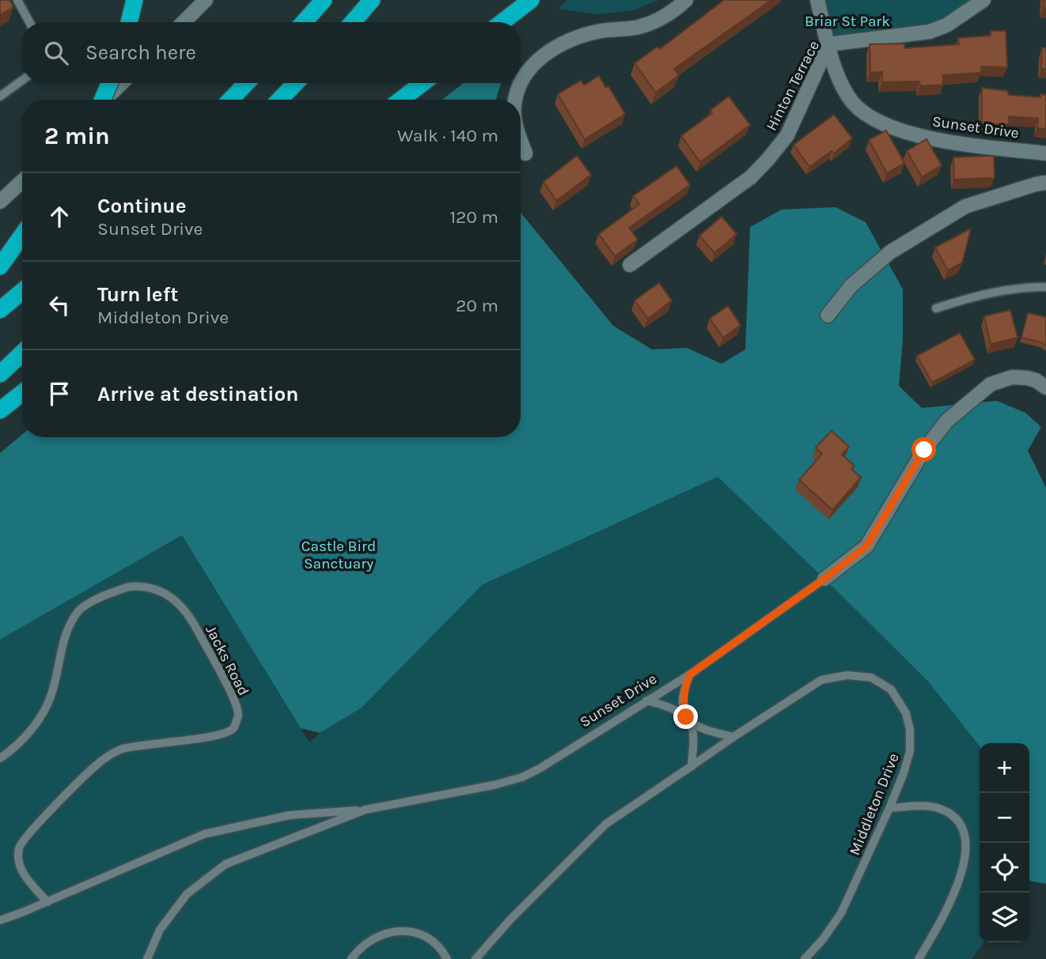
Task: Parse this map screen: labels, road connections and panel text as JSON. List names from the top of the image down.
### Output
{
  "streets": {
    "street": ["Hinton Terrace", "Sunset Drive"],
    "lane": ["Jacks Road", "Middleton Drive"]
  },
  "crossings": [
    ["Hinton Terrace", "Sunset Drive"]
  ],
  "parks": ["Briar St Park", "Castle Bird Sanctuary"],
  "page": {
    "search": "Search here",
    "heading": ["2 min", "Walk · 140 m"],
    "list": [
      ["Continue", "Sunset Drive", "120 m"],
      ["Turn left", "Middleton Drive", "20 m"],
      "Arrive at destination"
    ],
    "map_buttons": ["+", "−"]
  }
}
